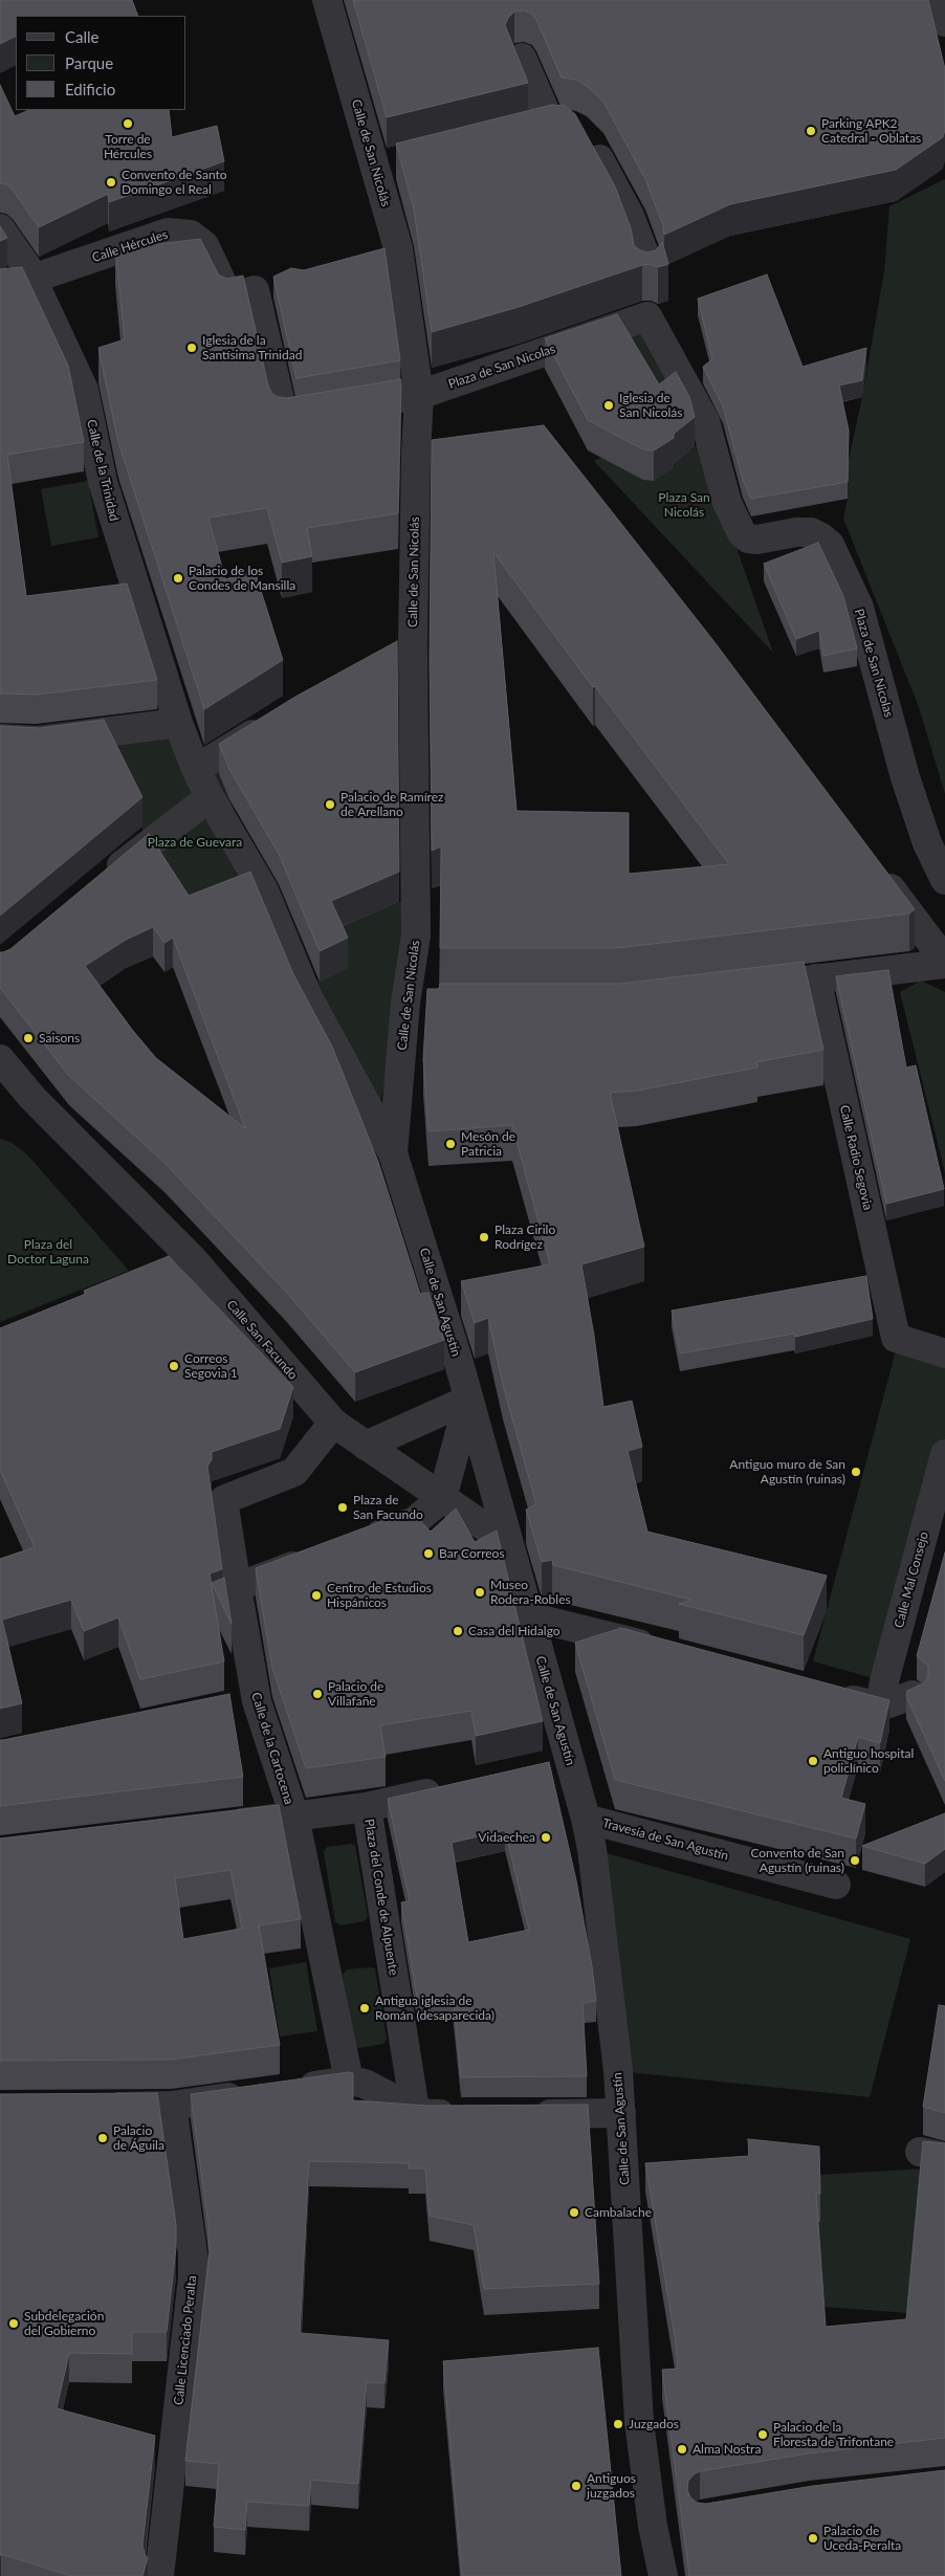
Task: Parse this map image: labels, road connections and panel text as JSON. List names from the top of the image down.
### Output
{
  "streets": {
    "street": [
      "Calle de San Nicolás",
      "Calle Hércules",
      "Plaza de San Nicolas",
      "Calle de la Trinidad",
      "Calle Radio Segovia",
      "Calle de San Agustín",
      "Calle San Facundo",
      "Calle Mal Consejo",
      "Calle de la Cartocena",
      "Travesía de San Agustín",
      "Plaza del Conde de Alpuente",
      "Calle Licenciado Peralta"
    ]
  },
  "crossings": [
    ["Calle de San Nicolás", "Plaza de San Nicolas"],
    ["Calle de San Nicolás", "Calle de San Agustín"],
    ["Calle Hércules", "Plaza de San Nicolas"],
    ["Calle Hércules", "Calle de la Trinidad"],
    ["Calle de San Agustín", "Travesía de San Agustín"],
    ["Calle de la Cartocena", "Plaza del Conde de Alpuente"]
  ],
  "parks": ["Plaza San Nicolás", "Plaza de Guevara", "Plaza del Doctor Laguna"],
  "places": [
    "Torre de Hércules",
    "Parking APK2 Catedral - Oblatas",
    "Convento de Santo Domingo el Real",
    "Iglesia de la Santísima Trinidad",
    "Iglesia de San Nicolás",
    "Palacio de los Condes de Mansilla",
    "Palacio de Ramírez de Arellano",
    "Saisons",
    "Mesón de Patricia",
    "Plaza Cirilo Rodrígez",
    "Correos Segovia 1",
    "Antiguo muro de San Agustín (ruinas)",
    "Plaza de San Facundo",
    "Bar Correos",
    "Museo Rodera-Robles",
    "Centro de Estudios Hispánicos",
    "Casa del Hidalgo",
    "Palacio de Villafañe",
    "Antiguo hospital policlínico",
    "Vidaechea",
    "Convento de San Agustín (ruinas)",
    "Antigua iglesia de Román (desaparecida)",
    "Palacio de Águila",
    "Cambalache",
    "Subdelegación del Gobierno",
    "Juzgados",
    "Palacio de la Floresta de Trifontane",
    "Alma Nostra",
    "Antiguos juzgados",
    "Palacio de Uceda-Peralta"
  ],
  "legend": ["Calle", "Parque", "Edificio"]
}
